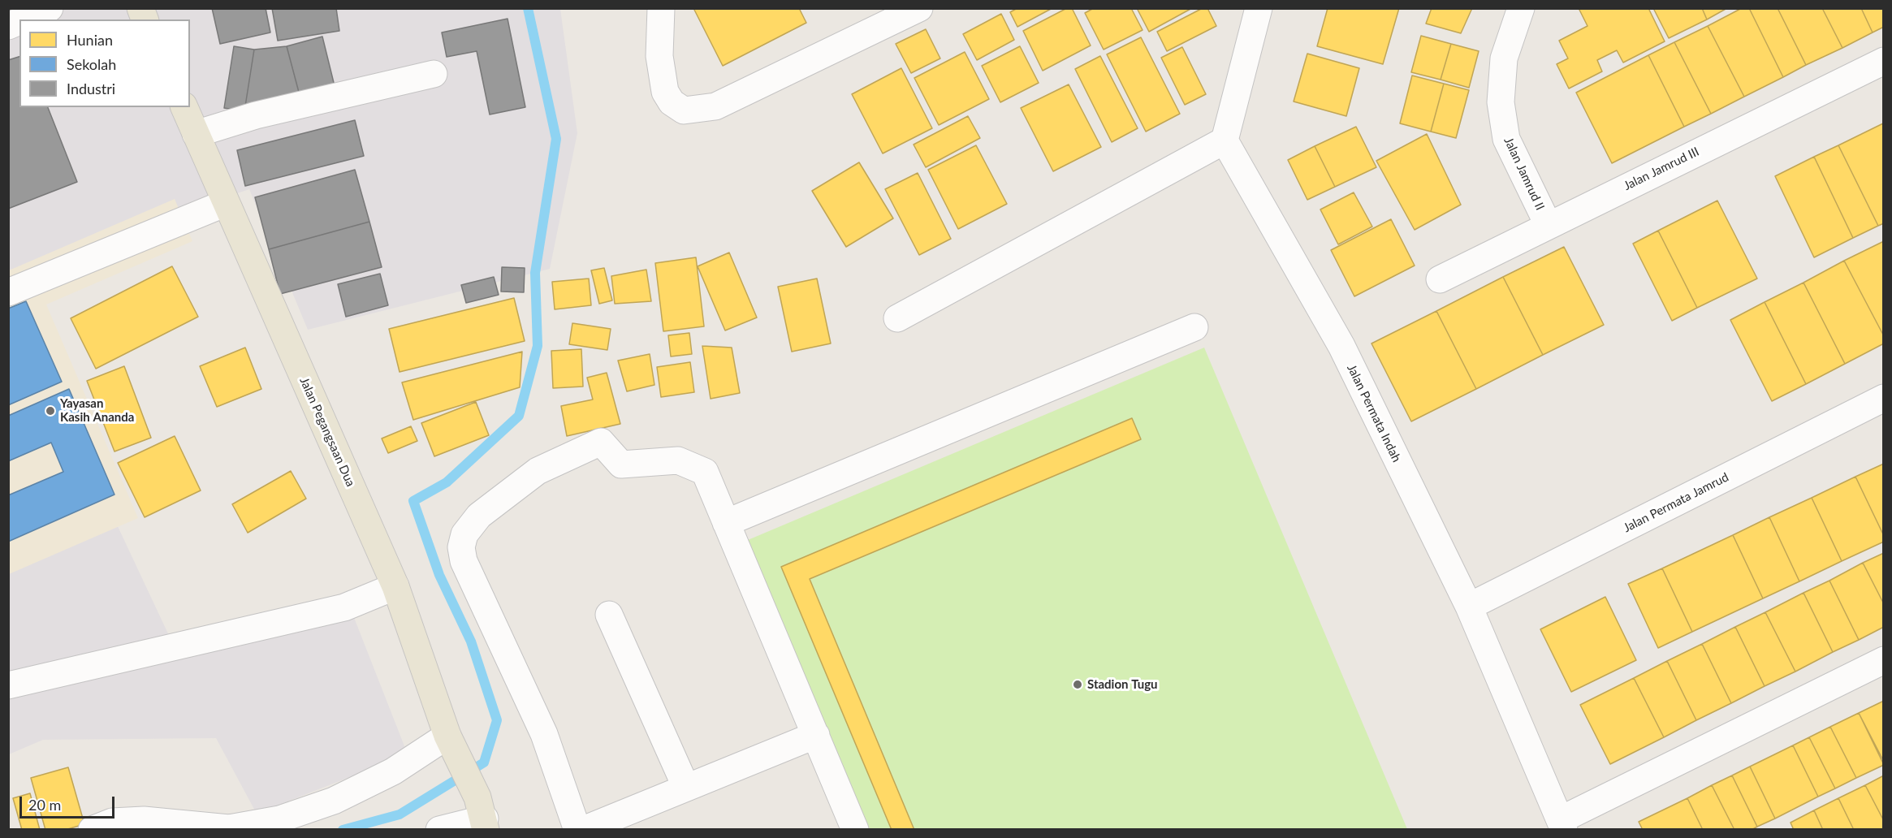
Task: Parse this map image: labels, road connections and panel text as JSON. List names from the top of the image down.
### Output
{
  "streets": {
    "main road": ["Jalan Pegangsaan Dua"],
    "street": [
      "Jalan Jamrud III",
      "Jalan Jamrud II",
      "Jalan Permata Indah",
      "Jalan Permata Jamrud"
    ]
  },
  "crossings": [
    ["Jalan Jamrud III", "Jalan Jamrud II"],
    ["Jalan Permata Indah", "Jalan Permata Jamrud"]
  ],
  "places": ["Yayasan Kasih Ananda", "Stadion Tugu"],
  "legend": ["Hunian", "Sekolah", "Industri"],
  "scale_bar": "20 m"
}
